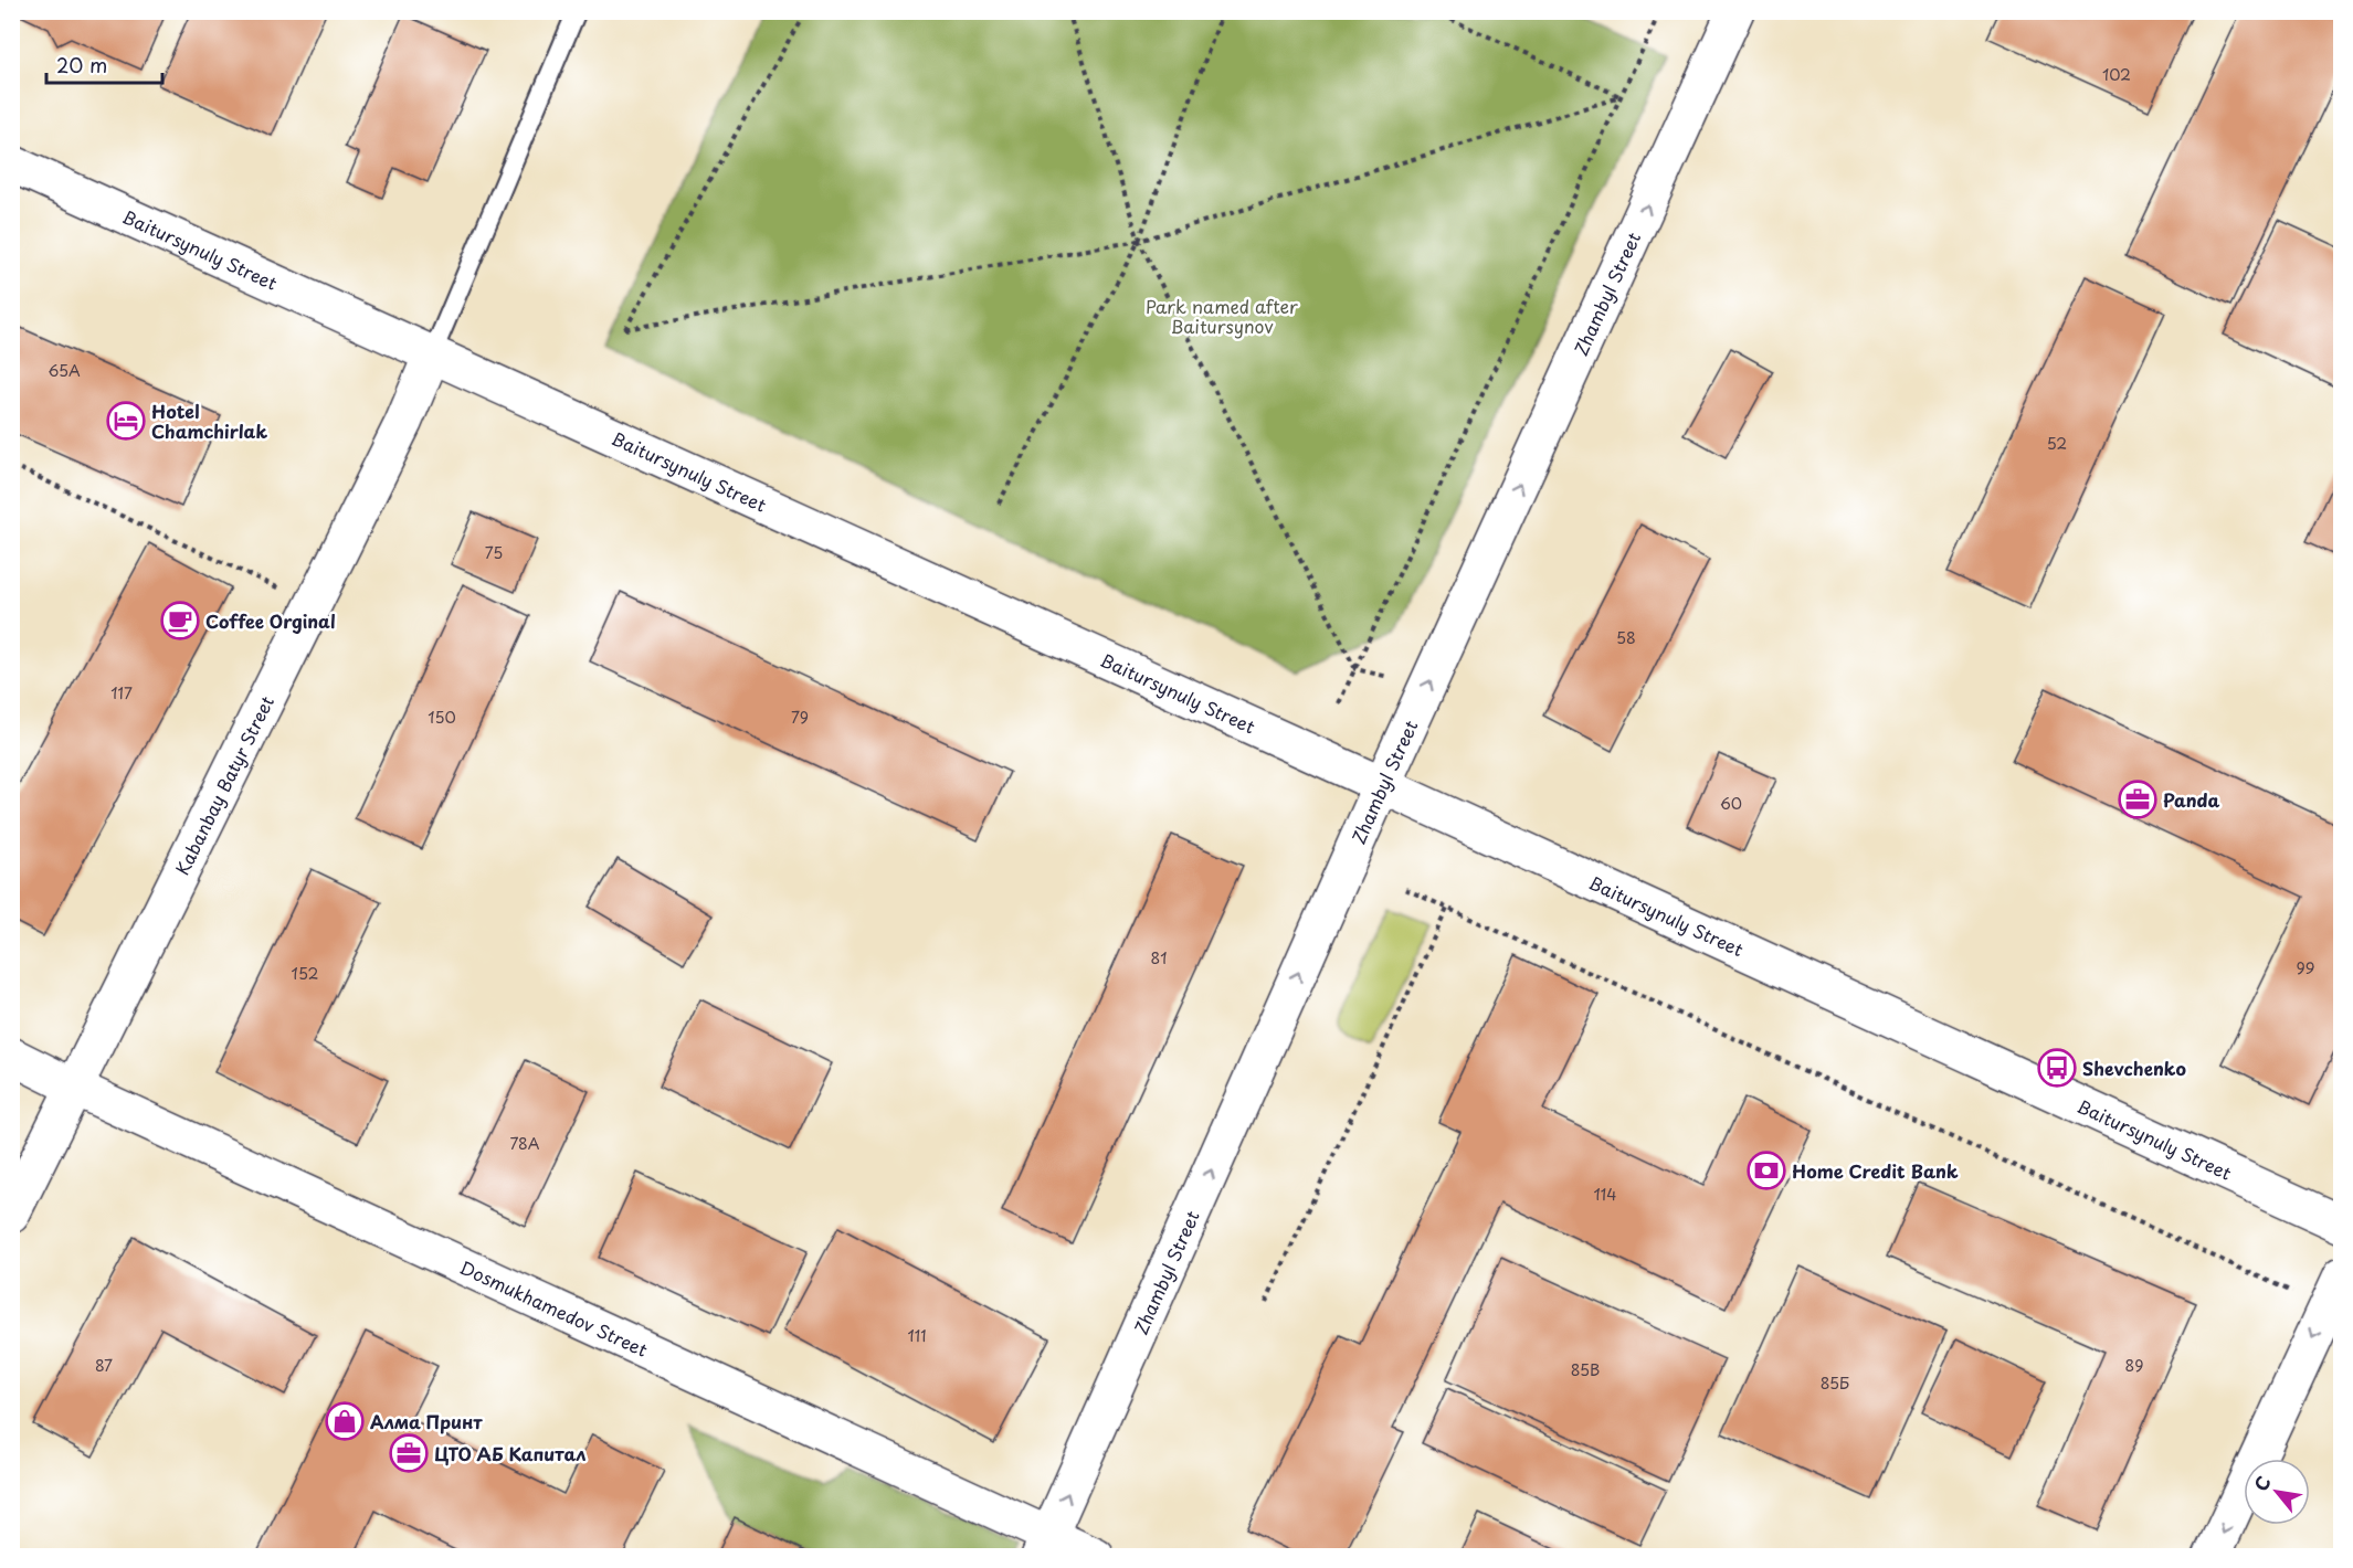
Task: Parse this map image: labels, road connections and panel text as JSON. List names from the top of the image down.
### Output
{
  "streets": {
    "street": [
      "Baitursynuly Street",
      "Zhambyl Street",
      "Kabanbay Batyr Street",
      "Dosmukhamedov Street"
    ]
  },
  "crossings": [
    ["Baitursynuly Street", "Zhambyl Street"],
    ["Baitursynuly Street", "Kabanbay Batyr Street"],
    ["Zhambyl Street", "Dosmukhamedov Street"],
    ["Kabanbay Batyr Street", "Dosmukhamedov Street"]
  ],
  "one_way": ["Zhambyl Street"],
  "parks": ["Park named after Baitursynov"],
  "places": {
    "hotel": ["Hotel Chamchirlak"],
    "cafe": ["Coffee Orginal"],
    "office": ["Panda", "ЦТО АБ Капитал"],
    "bus stop": ["Shevchenko"],
    "bank": ["Home Credit Bank"],
    "shop": ["Алма Принт"]
  },
  "house_numbers": [
    "102",
    "65А",
    "52",
    "75",
    "58",
    "117",
    "150",
    "79",
    "60",
    "81",
    "99",
    "152",
    "78А",
    "114",
    "111",
    "87",
    "89",
    "85В",
    "85Б"
  ],
  "scale_bar": "20 m",
  "north": "top left"
}
